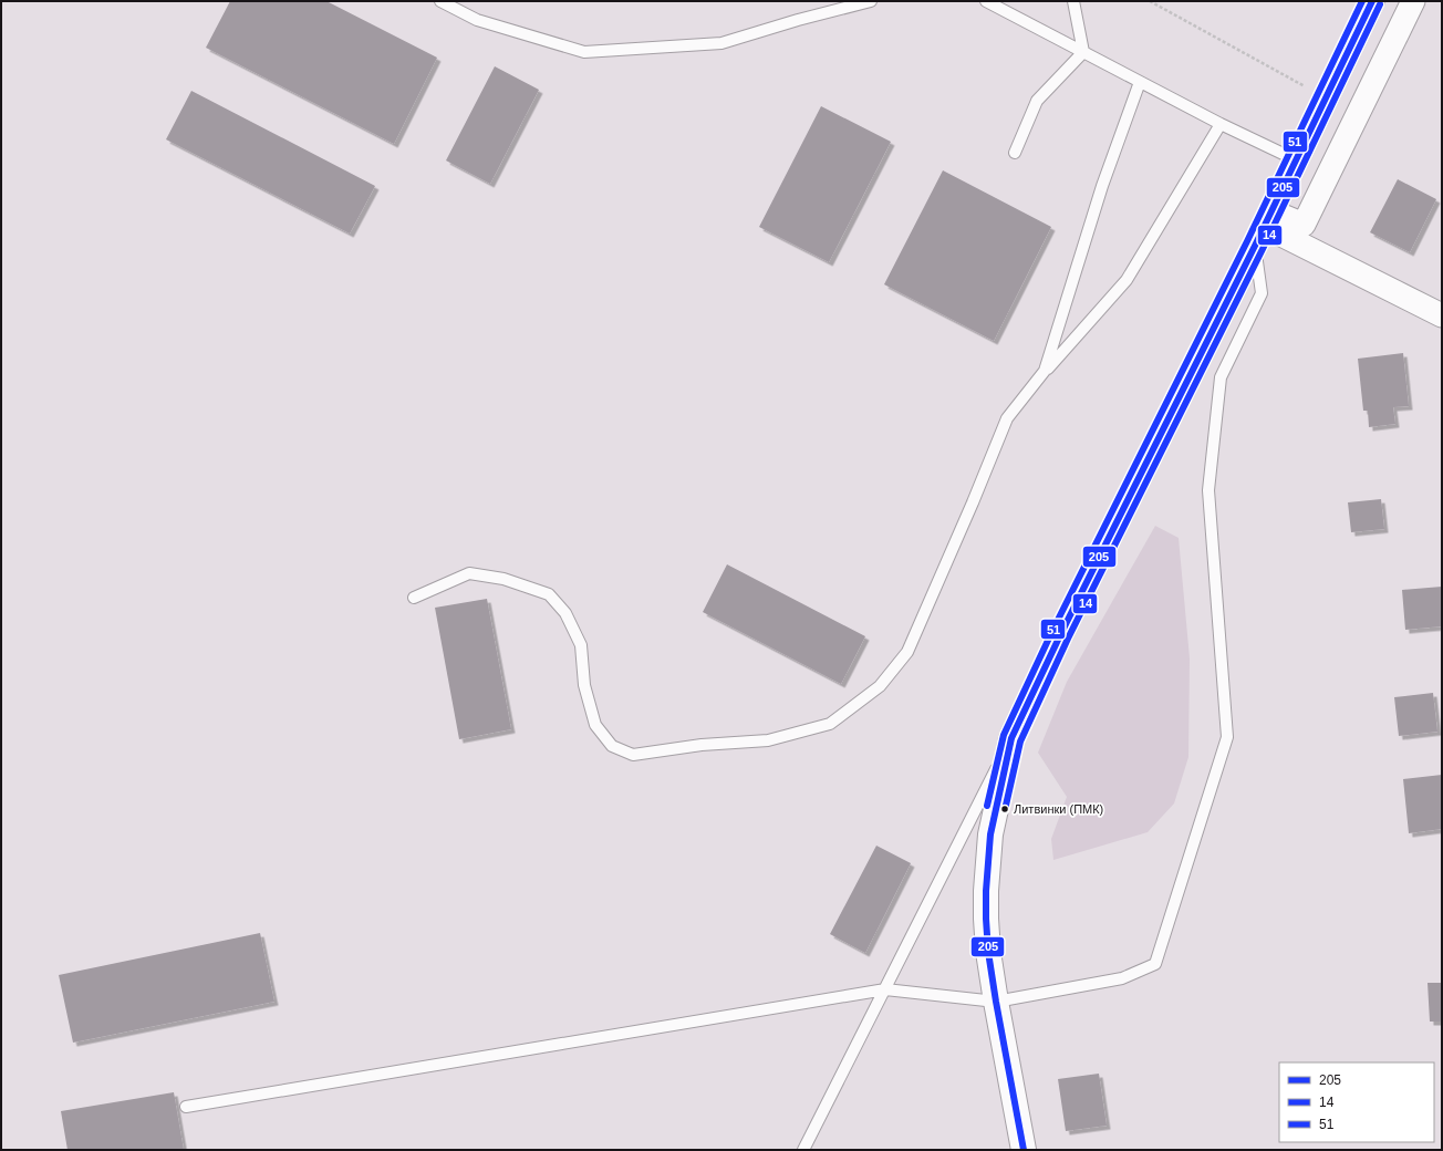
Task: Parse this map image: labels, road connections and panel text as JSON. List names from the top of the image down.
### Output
{
  "places": ["Литвинки (ПМК)"],
  "lines": ["transit line 205", "transit line 51", "transit line 14"],
  "legend": ["205", "14", "51"]
}
